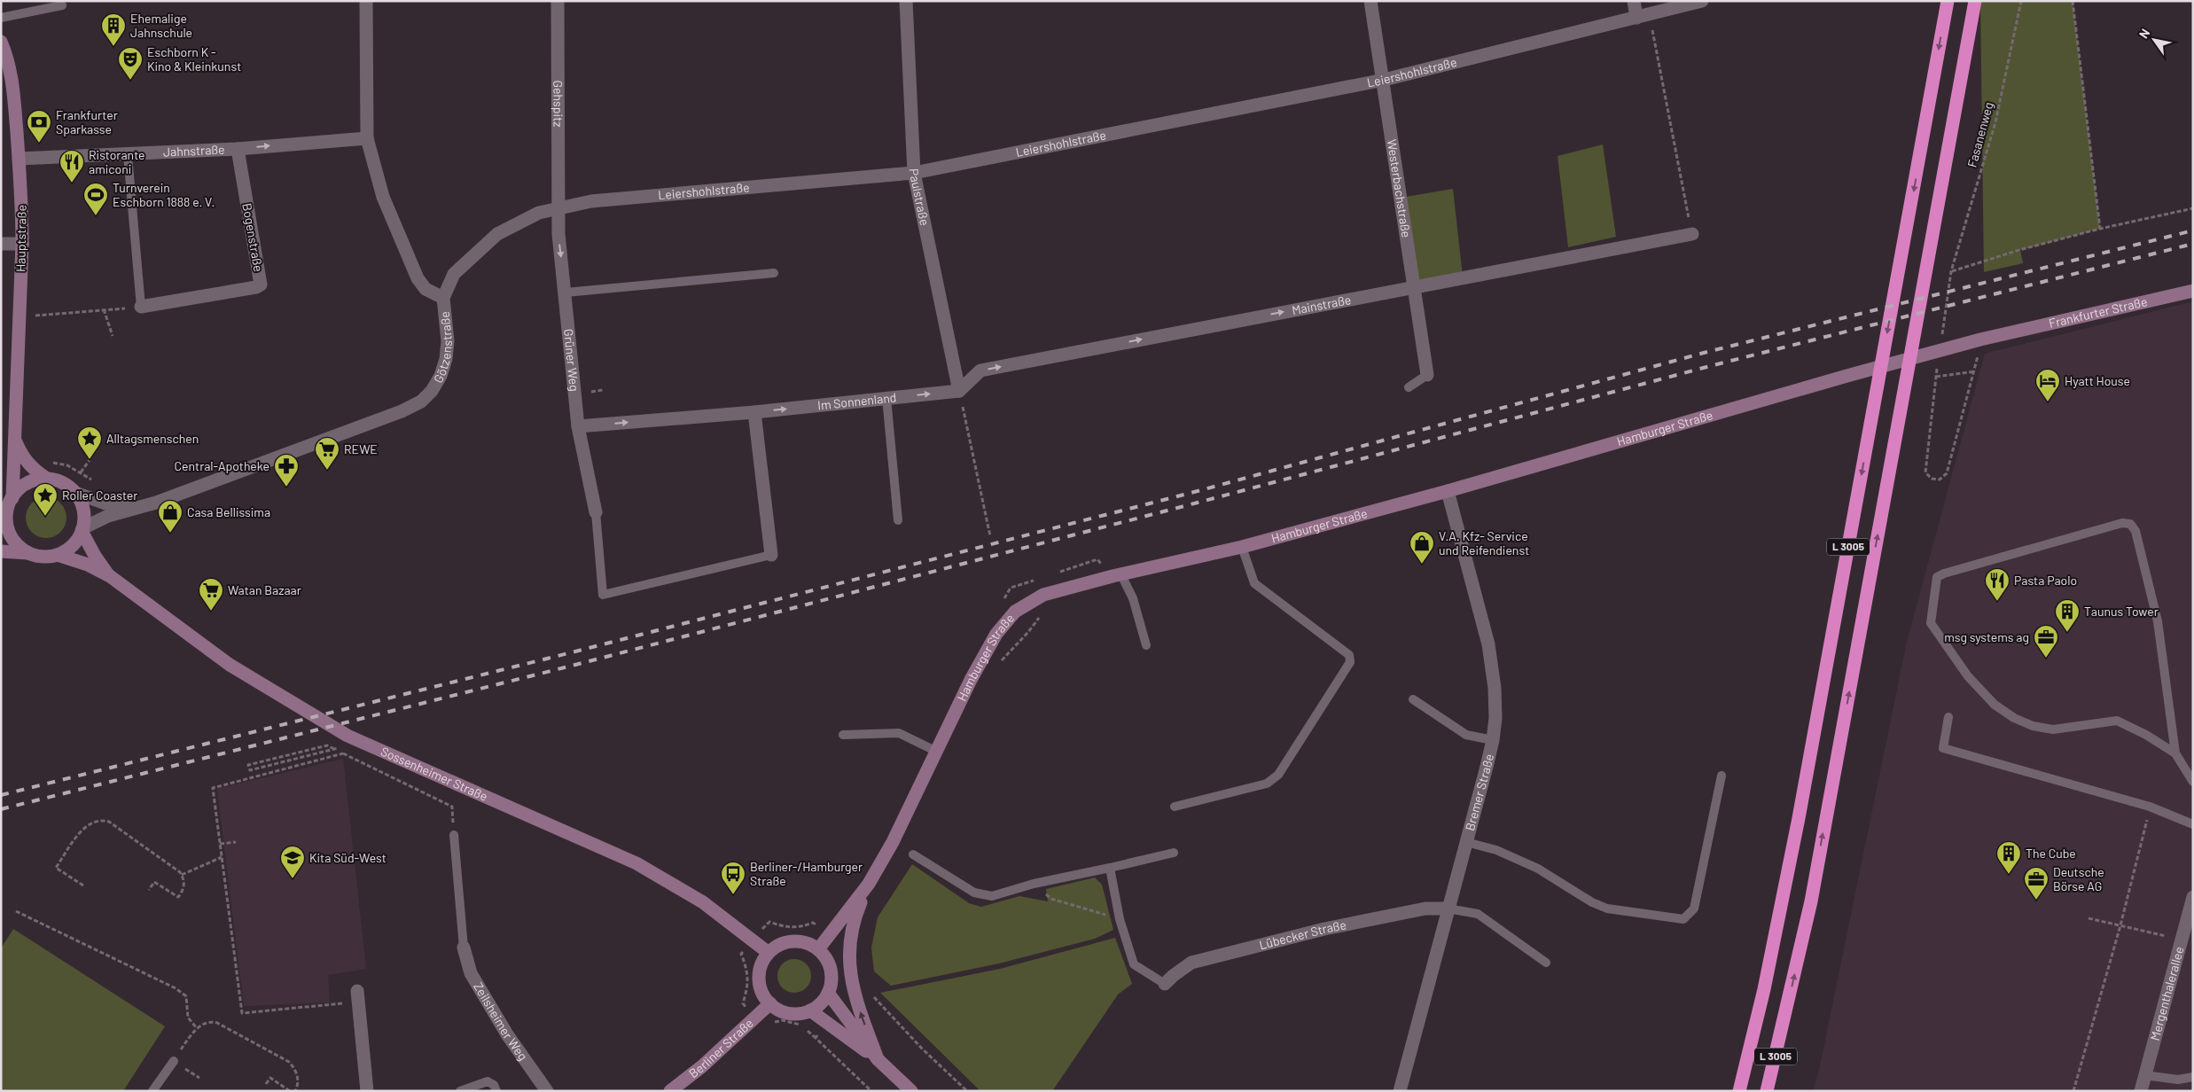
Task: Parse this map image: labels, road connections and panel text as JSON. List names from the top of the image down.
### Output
{
  "streets": {
    "highway": ["L 3005"],
    "street": [
      "Leiershohlstraße",
      "Gehspitz",
      "Jahnstraße",
      "Westerbachstraße",
      "Paulstraße",
      "Bogenstraße",
      "Hauptstraße",
      "Mainstraße",
      "Frankfurter Straße",
      "Götzenstraße",
      "Grüner Weg",
      "Im Sonnenland",
      "Hamburger Straße",
      "Sossenheimer Straße",
      "Bremer Straße",
      "Lübecker Straße",
      "Mergenthalerallee",
      "Zeilsheimer Weg",
      "Berliner Straße"
    ],
    "path": ["Fasanenweg"]
  },
  "crossings": [
    ["Leiershohlstraße", "Gehspitz"],
    ["Leiershohlstraße", "Westerbachstraße"],
    ["Leiershohlstraße", "Paulstraße"],
    ["Leiershohlstraße", "Götzenstraße"],
    ["Leiershohlstraße", "Grüner Weg"],
    ["Gehspitz", "Grüner Weg"],
    ["Jahnstraße", "Bogenstraße"],
    ["Jahnstraße", "Hauptstraße"],
    ["Jahnstraße", "Götzenstraße"],
    ["Westerbachstraße", "Mainstraße"],
    ["Paulstraße", "Mainstraße"],
    ["Paulstraße", "Im Sonnenland"],
    ["Hauptstraße", "Götzenstraße"],
    ["Hauptstraße", "Sossenheimer Straße"],
    ["Mainstraße", "Im Sonnenland"],
    ["Frankfurter Straße", "Hamburger Straße"],
    ["Götzenstraße", "Sossenheimer Straße"],
    ["Grüner Weg", "Im Sonnenland"],
    ["Hamburger Straße", "Sossenheimer Straße"],
    ["Hamburger Straße", "Bremer Straße"],
    ["Hamburger Straße", "Berliner Straße"],
    ["Sossenheimer Straße", "Berliner Straße"],
    ["Bremer Straße", "Lübecker Straße"]
  ],
  "one_way": ["Jahnstraße", "Mainstraße", "Im Sonnenland"],
  "places": {
    "building": ["Ehemalige Jahnschule", "Taunus Tower", "The Cube"],
    "theatre": ["Eschborn K - Kino & Kleinkunst"],
    "bank": ["Frankfurter Sparkasse"],
    "restaurant": ["Ristorante amiconi", "Pasta Paolo"],
    "sports": ["Turnverein Eschborn 1888 e. V."],
    "hotel": ["Hyatt House"],
    "place": ["Alltagsmenschen", "Roller Coaster"],
    "supermarket": ["REWE", "Watan Bazaar"],
    "pharmacy": ["Central-Apotheke"],
    "shop": ["Casa Bellissima", "V.A. Kfz- Service und Reifendienst"],
    "office": ["msg systems ag", "Deutsche Börse AG"],
    "school or university": ["Kita Süd-West"],
    "bus stop": ["Berliner-/Hamburger Straße"]
  },
  "north": "top left"
}
